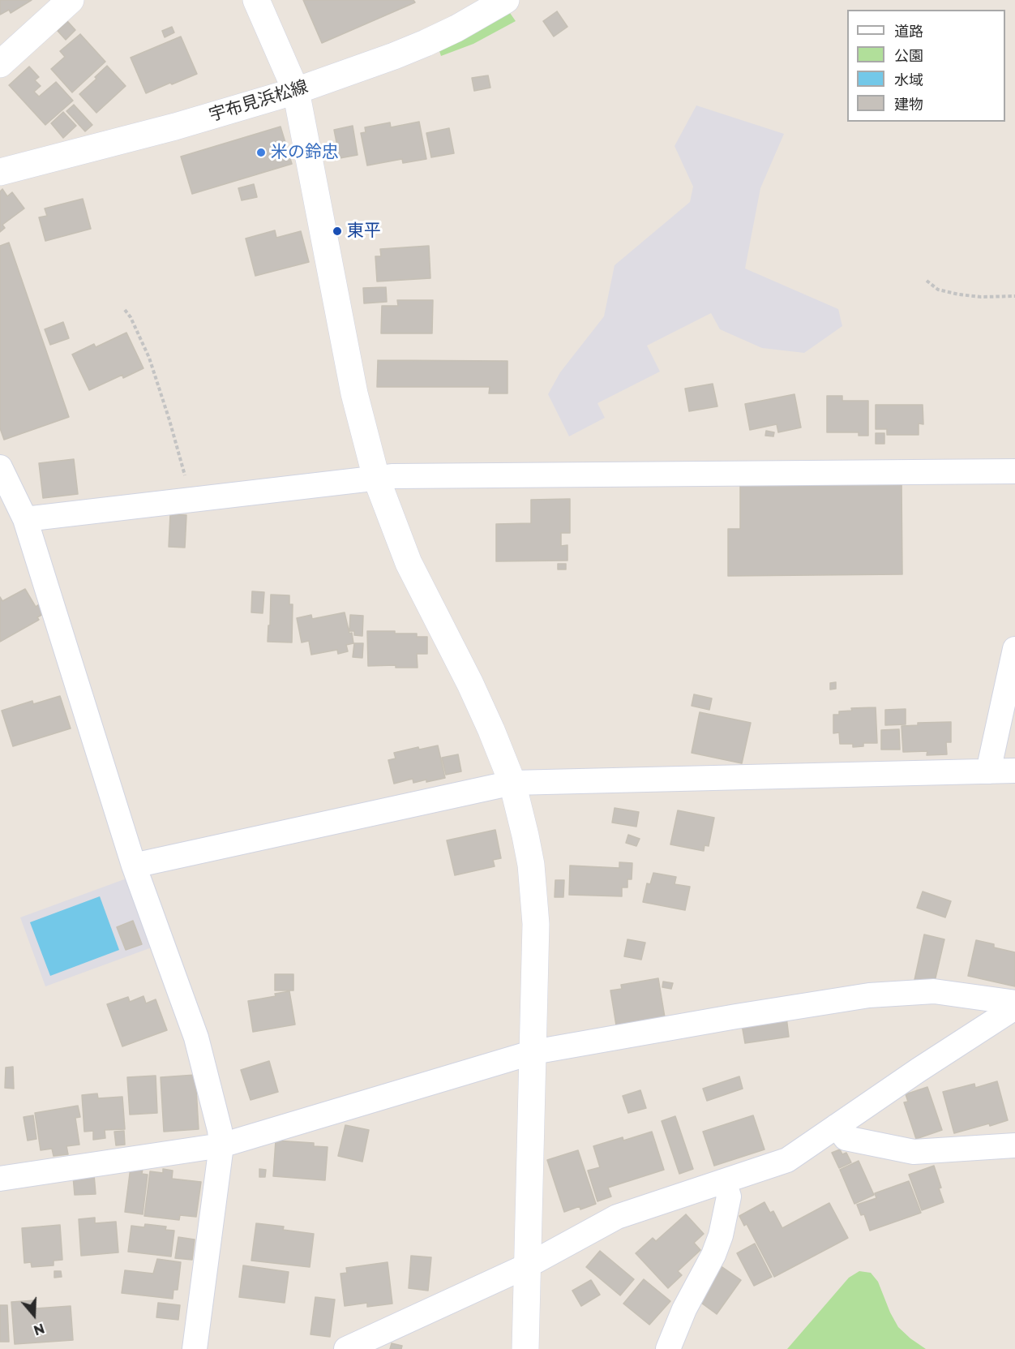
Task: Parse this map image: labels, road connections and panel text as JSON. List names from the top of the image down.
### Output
{
  "streets": {
    "street": ["宇布見浜松線"]
  },
  "places": ["米の鈴忠", "東平"],
  "legend": [
    "道路",
    "公園",
    "水域",
    "建物"
  ],
  "north": "bottom"
}
